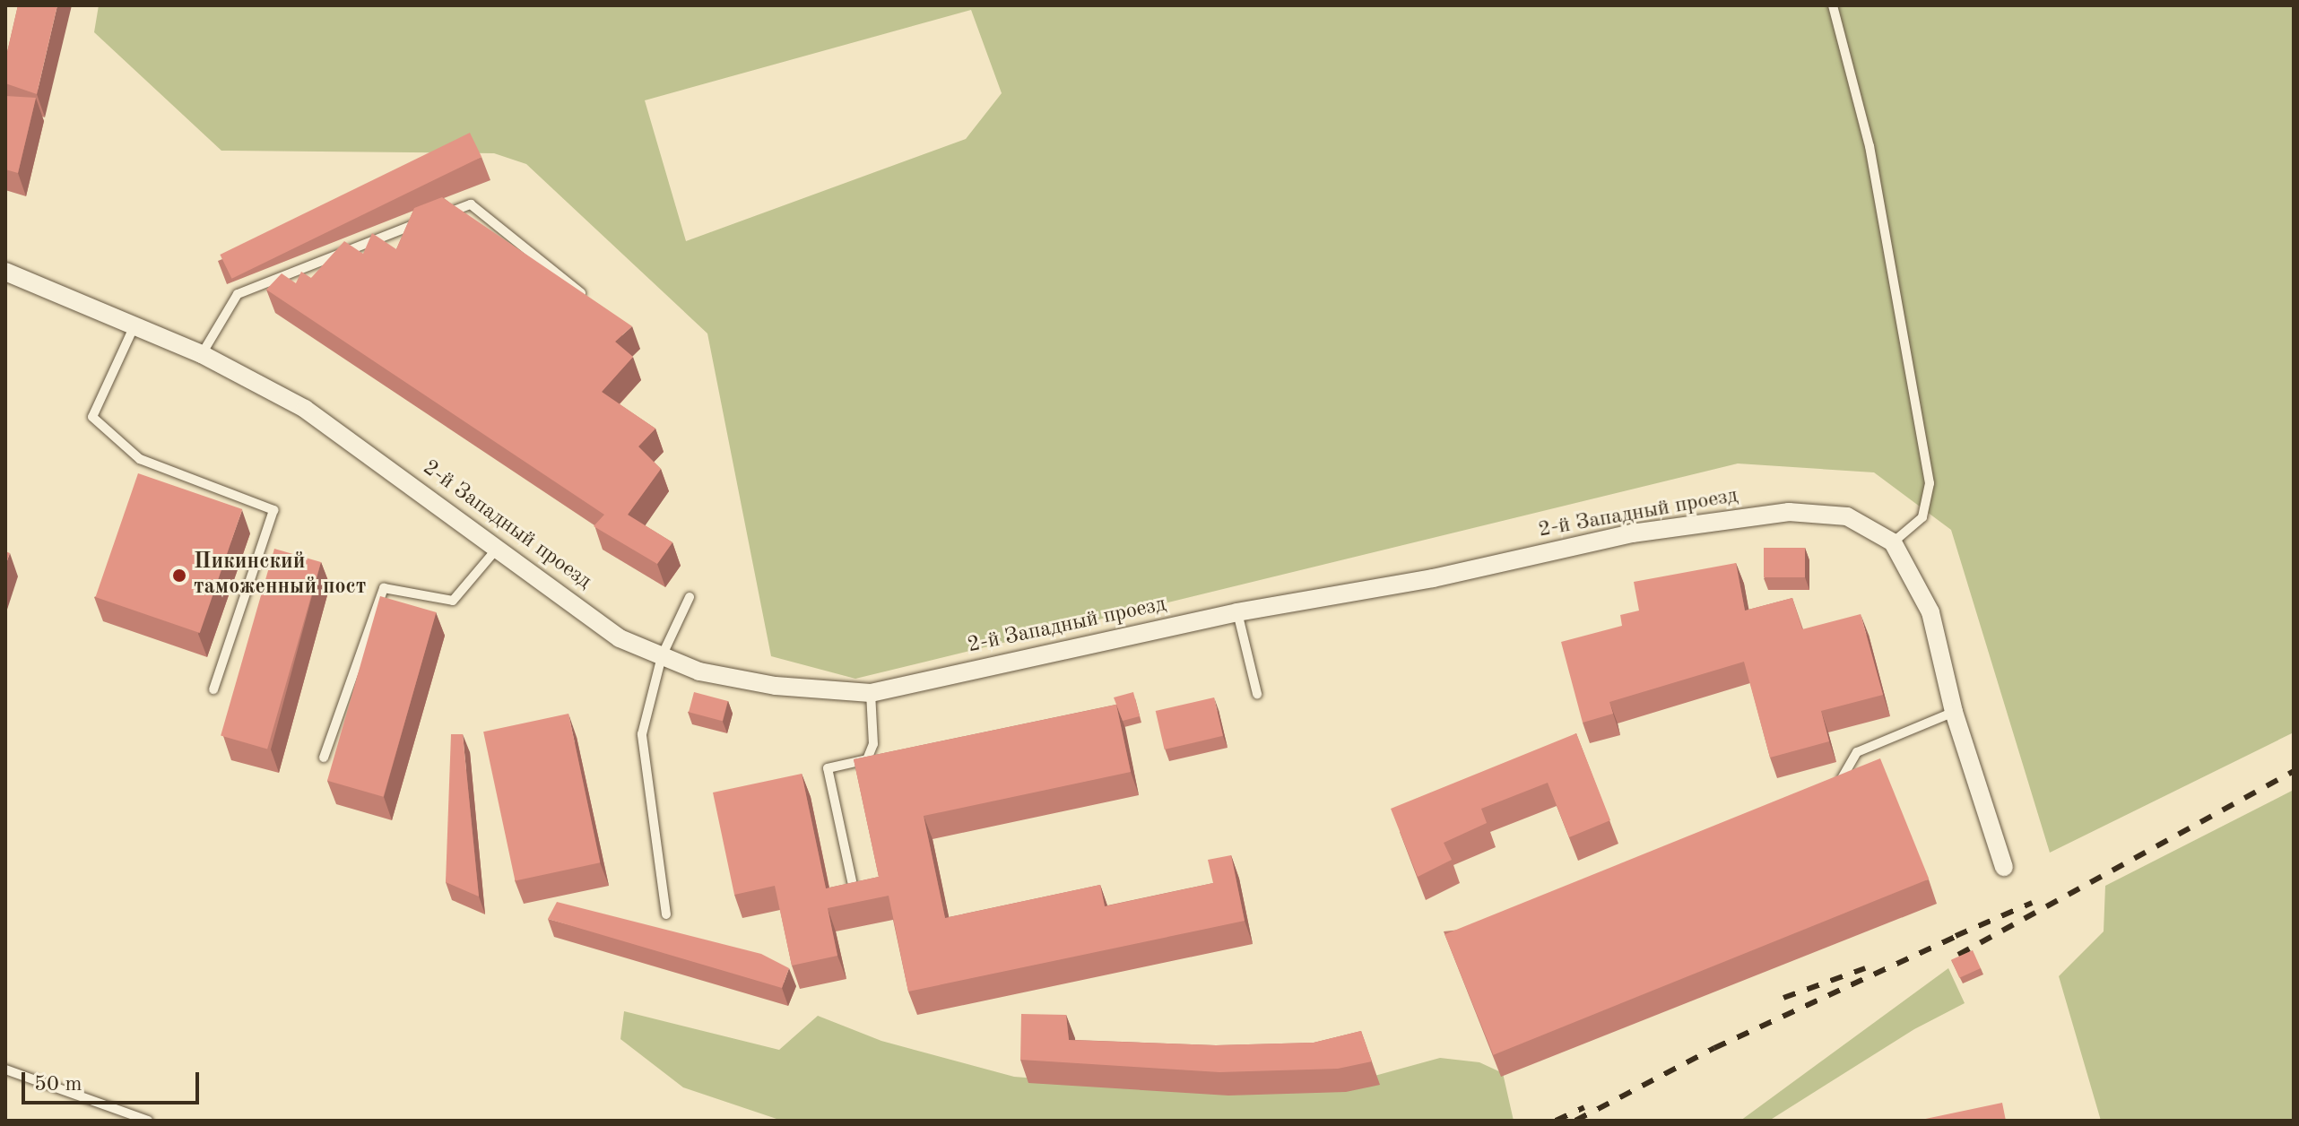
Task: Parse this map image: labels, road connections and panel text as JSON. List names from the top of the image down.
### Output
{
  "streets": {
    "street": ["2-й Западный проезд"]
  },
  "places": ["Пикинский таможенный пост"],
  "scale_bar": "50 m"
}
